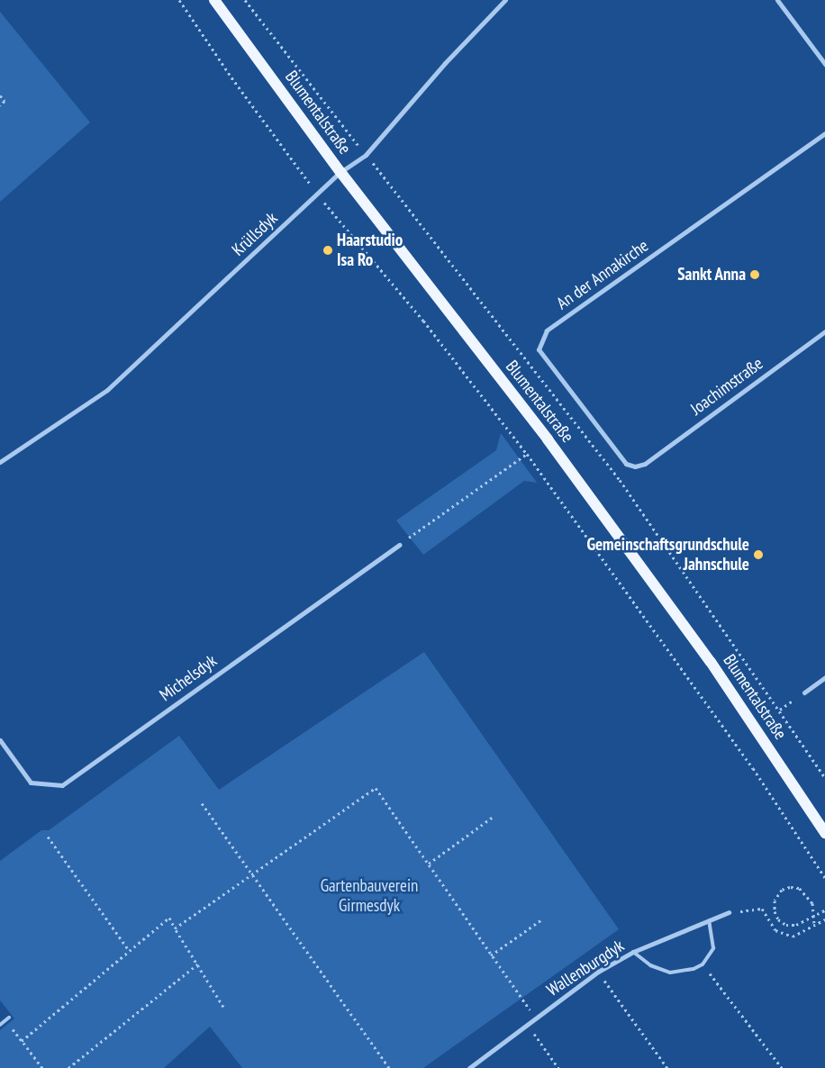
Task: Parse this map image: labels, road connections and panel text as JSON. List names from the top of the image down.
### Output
{
  "streets": {
    "main road": ["Blumentalstraße"],
    "street": [
      "Krüllsdyk",
      "An der Annakirche",
      "Joachimstraße",
      "Michelsdyk",
      "Wallenburgdyk"
    ]
  },
  "crossings": [
    ["Blumentalstraße", "Krüllsdyk"],
    ["An der Annakirche", "Joachimstraße"]
  ],
  "parks": ["Gartenbauverein Girmesdyk"],
  "places": ["Haarstudio Isa Ro", "Sankt Anna", "Gemeinschaftsgrundschule Jahnschule"]
}
